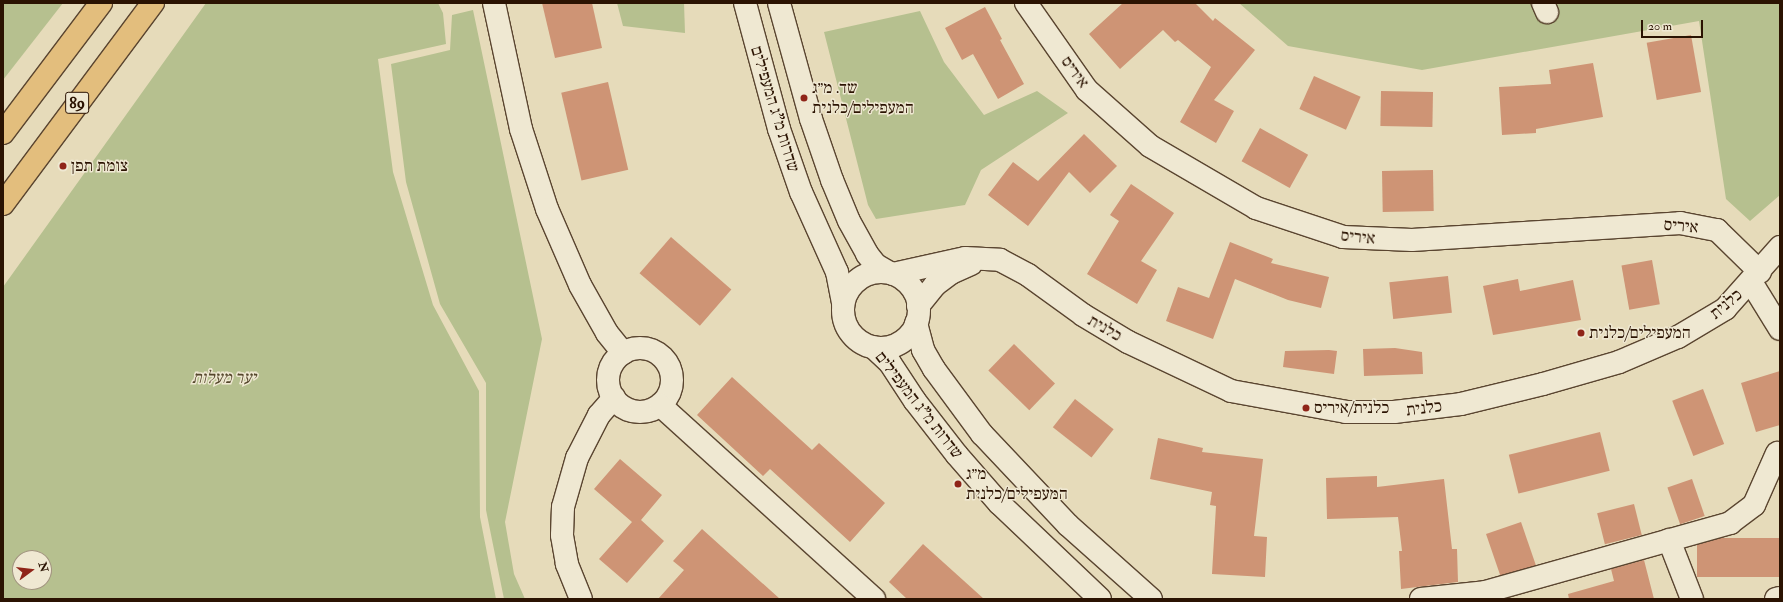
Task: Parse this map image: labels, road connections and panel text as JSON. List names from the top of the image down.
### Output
{
  "streets": {
    "highway": ["89"],
    "street": ["איריס", "שדרות מ\"ג המעפילים", "כלנית"]
  },
  "crossings": [
    ["איריס", "כלנית"],
    ["שדרות מ\"ג המעפילים", "כלנית"]
  ],
  "parks": ["יער מעלות"],
  "places": [
    "שד. מ״ג המעפילים/כלנית",
    "צומת תפן",
    "המעפילים/כלנית",
    "כלנית/איריס",
    "מ״ג המעפילים/כלנית"
  ],
  "scale_bar": "20 m",
  "north": "right"
}
